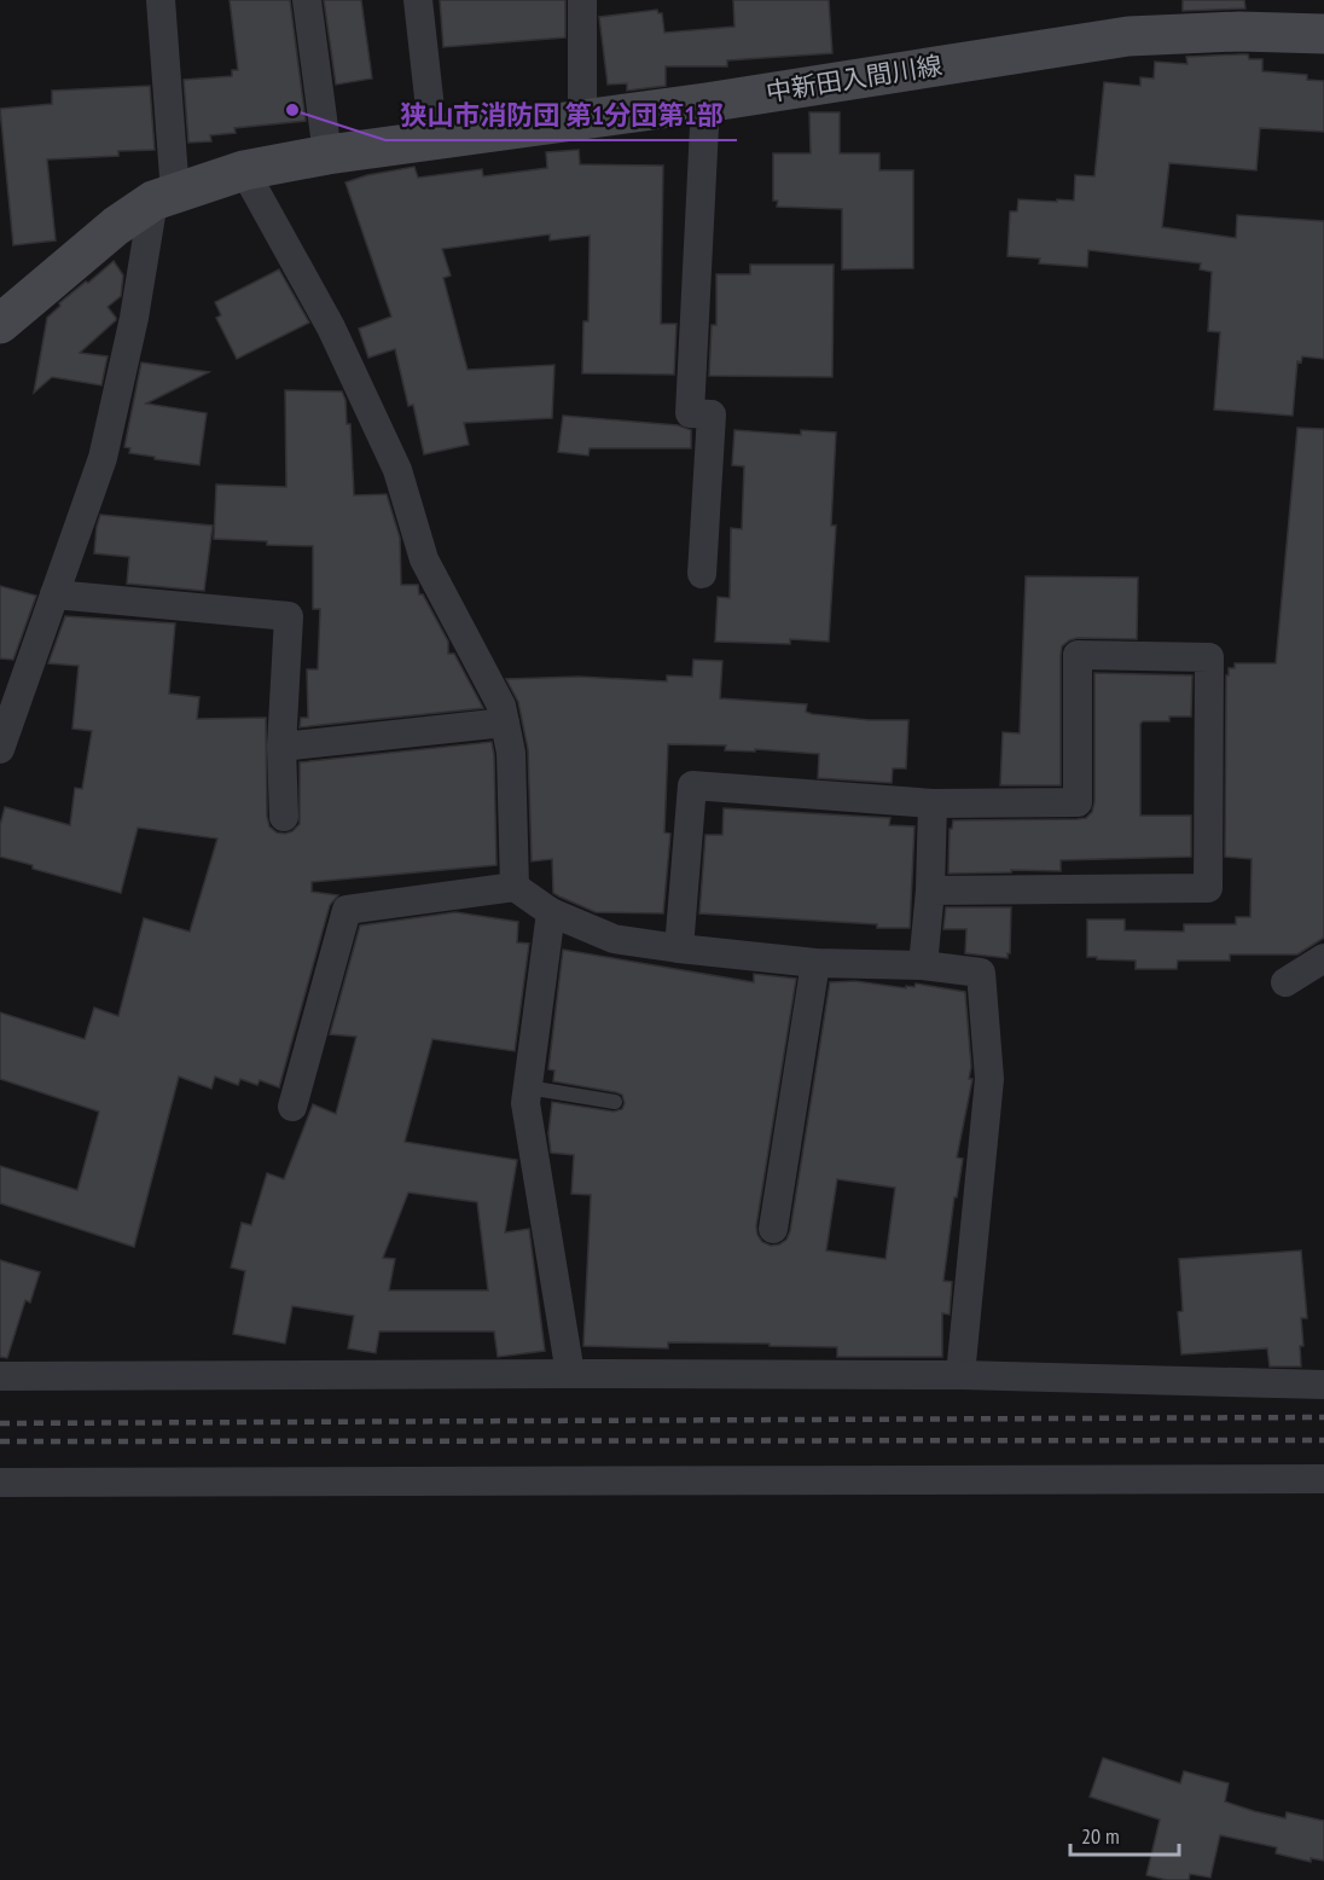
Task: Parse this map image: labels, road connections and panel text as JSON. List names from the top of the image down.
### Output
{
  "streets": {
    "main road": ["中新田入間川線"]
  },
  "places": ["狭山市消防団 第1分団第1部"],
  "scale_bar": "20 m"
}
